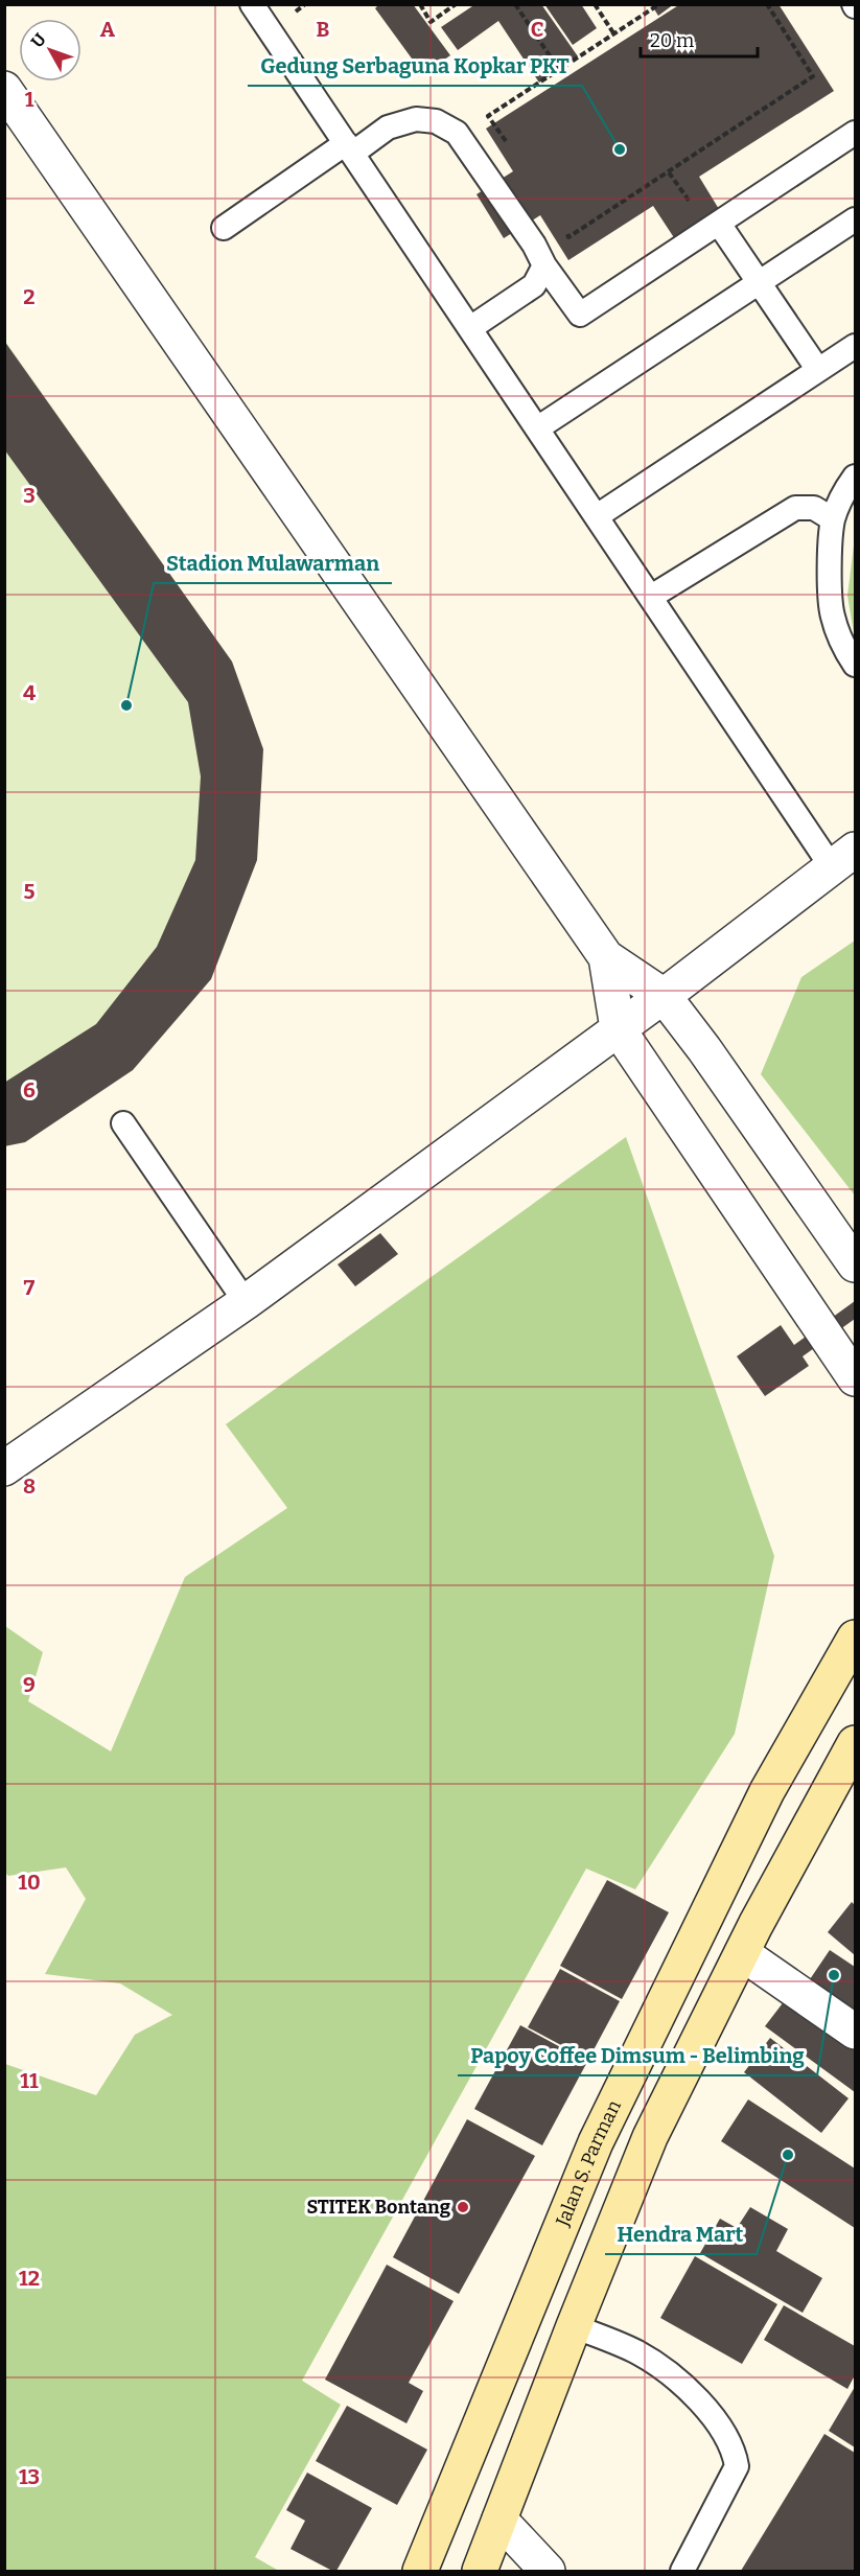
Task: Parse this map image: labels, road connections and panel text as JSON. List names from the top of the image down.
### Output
{
  "streets": {
    "main road": ["Jalan S. Parman"]
  },
  "places": [
    "Gedung Serbaguna Kopkar PKT",
    "Stadion Mulawarman",
    "Papoy Coffee Dimsum - Belimbing",
    "Hendra Mart",
    "STITEK Bontang"
  ],
  "scale_bar": "20 m",
  "north": "top left",
  "grid": {
    "columns": ["A", "B", "C"],
    "rows": [
      "1",
      "2",
      "3",
      "4",
      "5",
      "6",
      "7",
      "8",
      "9",
      "10",
      "11",
      "12",
      "13"
    ]
  }
}
